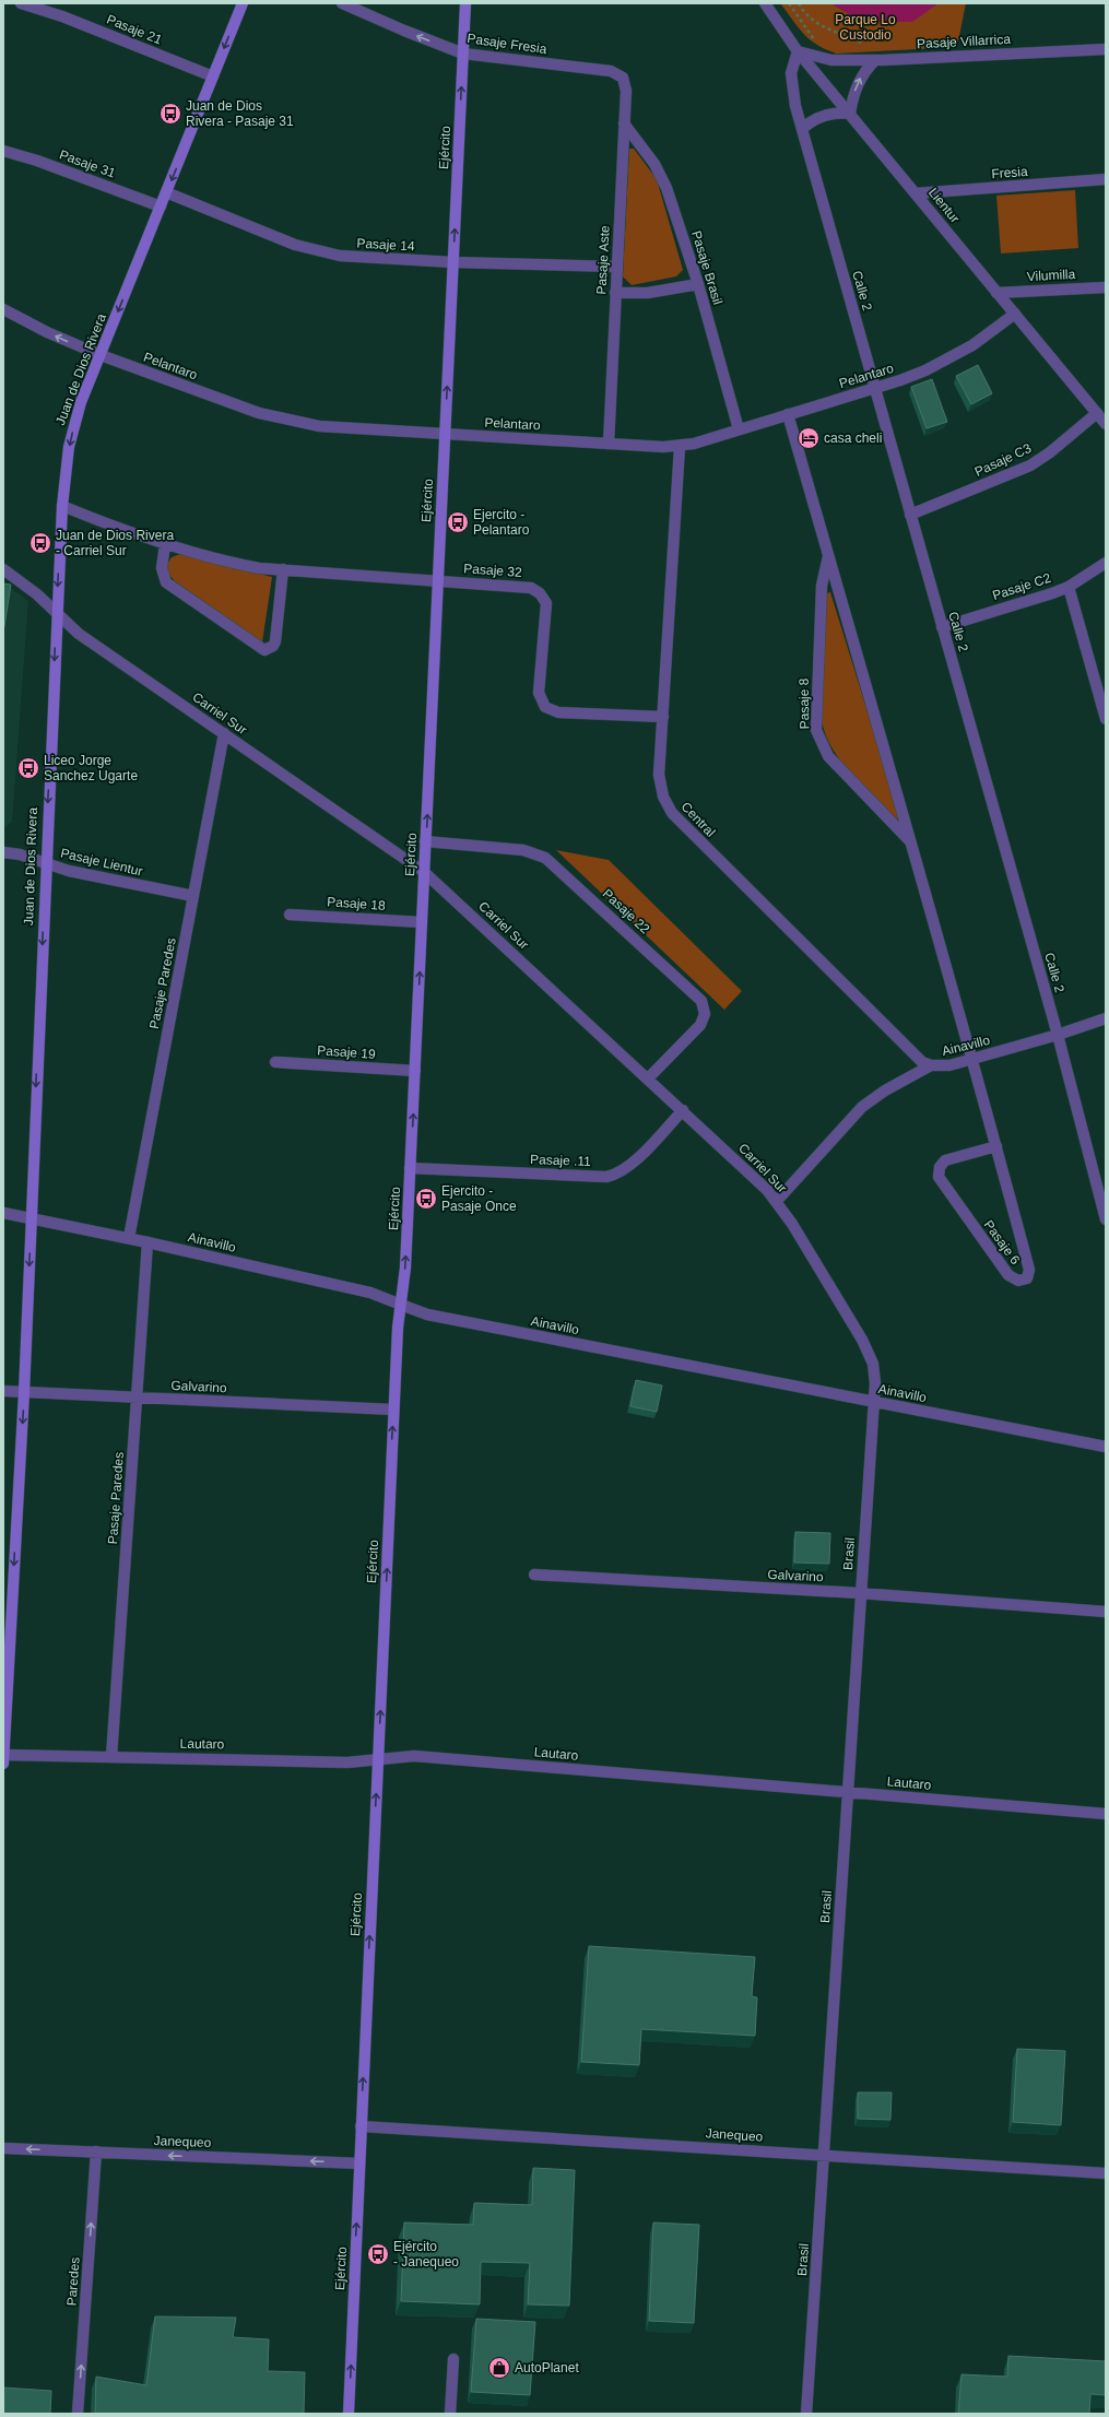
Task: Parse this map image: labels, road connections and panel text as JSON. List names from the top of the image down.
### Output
{
  "streets": {
    "main road": ["Ejército", "Juan de Dios Rivera"],
    "street": [
      "Pasaje 21",
      "Pasaje Villarrica",
      "Pasaje Fresia",
      "Pasaje 31",
      "Fresia",
      "Lientur",
      "Pasaje 14",
      "Pasaje Aste",
      "Pasaje Brasil",
      "Vilumilla",
      "Calle 2",
      "Pelantaro",
      "Pasaje C3",
      "Pasaje 32",
      "Pasaje C2",
      "Pasaje 8",
      "Carriel Sur",
      "Central",
      "Pasaje Lientur",
      "Pasaje 18",
      "Pasaje 22",
      "Pasaje Paredes",
      "Ainavillo",
      "Pasaje 19",
      "Pasaje .11",
      "Pasaje 6",
      "Galvarino",
      "Brasil",
      "Lautaro",
      "Janequeo",
      "Paredes"
    ]
  },
  "crossings": [
    ["Pasaje 21", "Juan de Dios Rivera"],
    ["Pasaje Villarrica", "Lientur"],
    ["Pasaje Villarrica", "Calle 2"],
    ["Pasaje Fresia", "Ejército"],
    ["Pasaje Fresia", "Pasaje Aste"],
    ["Ejército", "Pasaje 14"],
    ["Ejército", "Pelantaro"],
    ["Ejército", "Pasaje 32"],
    ["Ejército", "Carriel Sur"],
    ["Ejército", "Pasaje 18"],
    ["Ejército", "Pasaje 22"],
    ["Ejército", "Ainavillo"],
    ["Ejército", "Pasaje 19"],
    ["Ejército", "Pasaje .11"],
    ["Ejército", "Galvarino"],
    ["Ejército", "Lautaro"],
    ["Ejército", "Janequeo"],
    ["Pasaje 31", "Juan de Dios Rivera"],
    ["Fresia", "Lientur"],
    ["Lientur", "Vilumilla"],
    ["Lientur", "Calle 2"],
    ["Lientur", "Pelantaro"],
    ["Lientur", "Pasaje C3"],
    ["Pasaje 14", "Pasaje Aste"],
    ["Pasaje 14", "Juan de Dios Rivera"],
    ["Pasaje Aste", "Pasaje Brasil"],
    ["Pasaje Aste", "Pelantaro"],
    ["Pasaje Brasil", "Pelantaro"],
    ["Calle 2", "Pelantaro"],
    ["Calle 2", "Pasaje C3"],
    ["Calle 2", "Pasaje C2"],
    ["Calle 2", "Ainavillo"],
    ["Pelantaro", "Juan de Dios Rivera"],
    ["Pelantaro", "Pasaje 8"],
    ["Pelantaro", "Central"],
    ["Juan de Dios Rivera", "Pasaje 32"],
    ["Juan de Dios Rivera", "Carriel Sur"],
    ["Juan de Dios Rivera", "Pasaje Lientur"],
    ["Juan de Dios Rivera", "Ainavillo"],
    ["Juan de Dios Rivera", "Galvarino"],
    ["Juan de Dios Rivera", "Lautaro"],
    ["Pasaje 32", "Central"],
    ["Pasaje 8", "Ainavillo"],
    ["Pasaje 8", "Pasaje 6"],
    ["Carriel Sur", "Pasaje 22"],
    ["Carriel Sur", "Pasaje Paredes"],
    ["Carriel Sur", "Ainavillo"],
    ["Carriel Sur", "Pasaje .11"],
    ["Carriel Sur", "Brasil"],
    ["Central", "Ainavillo"],
    ["Pasaje Lientur", "Pasaje Paredes"],
    ["Pasaje Paredes", "Ainavillo"],
    ["Pasaje Paredes", "Galvarino"],
    ["Pasaje Paredes", "Lautaro"],
    ["Ainavillo", "Pasaje 6"],
    ["Ainavillo", "Brasil"],
    ["Galvarino", "Brasil"],
    ["Brasil", "Lautaro"],
    ["Brasil", "Janequeo"],
    ["Janequeo", "Paredes"]
  ],
  "one_way": [
    "Pasaje Fresia",
    "Ejército",
    "Juan de Dios Rivera",
    "Paredes"
  ],
  "parks": ["Parque Lo Custodio"],
  "places": {
    "bus stop": [
      "Juan de Dios Rivera - Pasaje 31",
      "Ejercito - Pelantaro",
      "Juan de Dios Rivera - Carriel Sur",
      "Liceo Jorge Sanchez Ugarte",
      "Ejercito - Pasaje Once",
      "Ejército - Janequeo"
    ],
    "hotel": ["casa cheli"],
    "shop": ["AutoPlanet"]
  }
}
